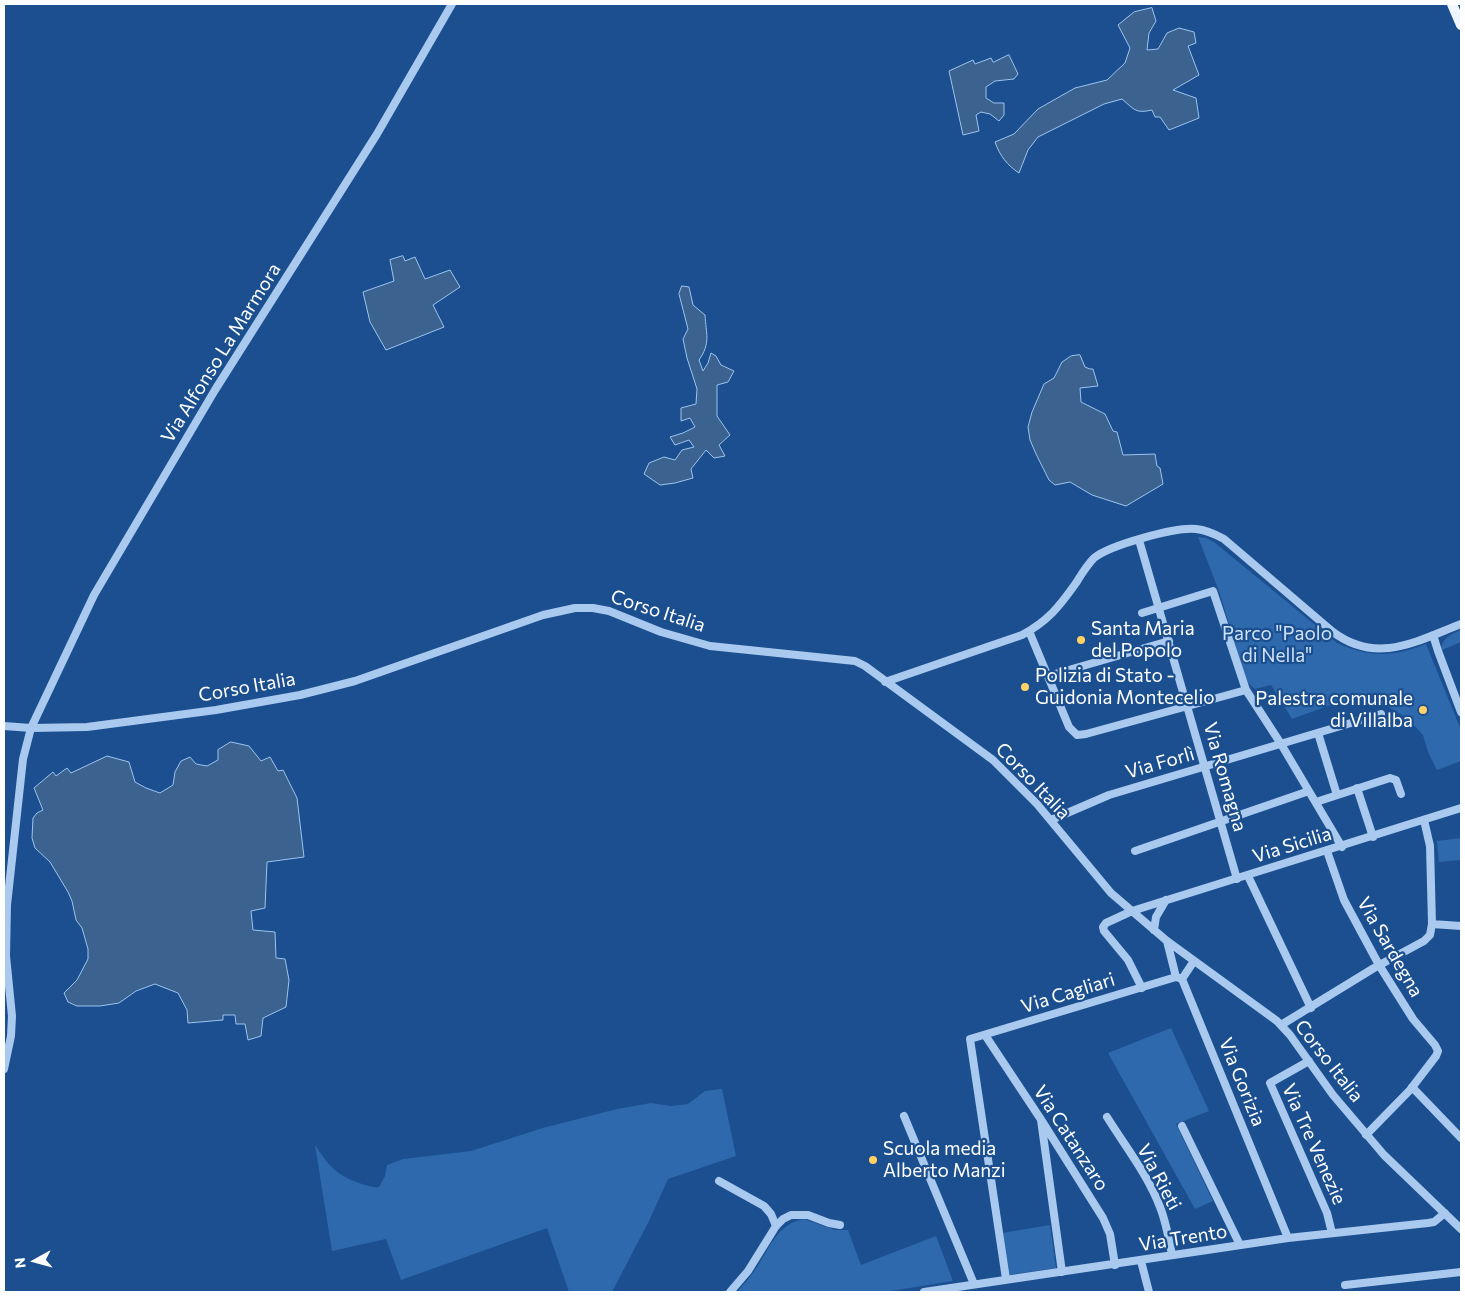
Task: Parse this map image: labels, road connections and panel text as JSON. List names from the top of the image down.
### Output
{
  "streets": {
    "street": [
      "Via Alfonso La Marmora",
      "Corso Italia",
      "Via Forlì",
      "Via Romagna",
      "Via Sicilia",
      "Via Sardegna",
      "Via Cagliari",
      "Via Gorizia",
      "Via Catanzaro",
      "Via Tre Venezie",
      "Via Rieti",
      "Via Trento"
    ]
  },
  "crossings": [
    ["Via Alfonso La Marmora", "Corso Italia"],
    ["Corso Italia", "Via Forlì"],
    ["Corso Italia", "Via Sicilia"],
    ["Corso Italia", "Via Gorizia"],
    ["Corso Italia", "Via Tre Venezie"],
    ["Corso Italia", "Via Trento"],
    ["Via Forlì", "Via Romagna"],
    ["Via Romagna", "Via Sicilia"],
    ["Via Sicilia", "Via Sardegna"],
    ["Via Sicilia", "Via Cagliari"],
    ["Via Cagliari", "Via Gorizia"],
    ["Via Cagliari", "Via Catanzaro"],
    ["Via Cagliari", "Via Trento"],
    ["Via Gorizia", "Via Trento"],
    ["Via Catanzaro", "Via Trento"],
    ["Via Tre Venezie", "Via Trento"],
    ["Via Rieti", "Via Trento"]
  ],
  "parks": ["Parco \"Paolo di Nella\""],
  "places": [
    "Santa Maria del Popolo",
    "Polizia di Stato - Guidonia Montecelio",
    "Palestra comunale di Villalba",
    "Scuola media Alberto Manzi"
  ],
  "north": "left"
}
